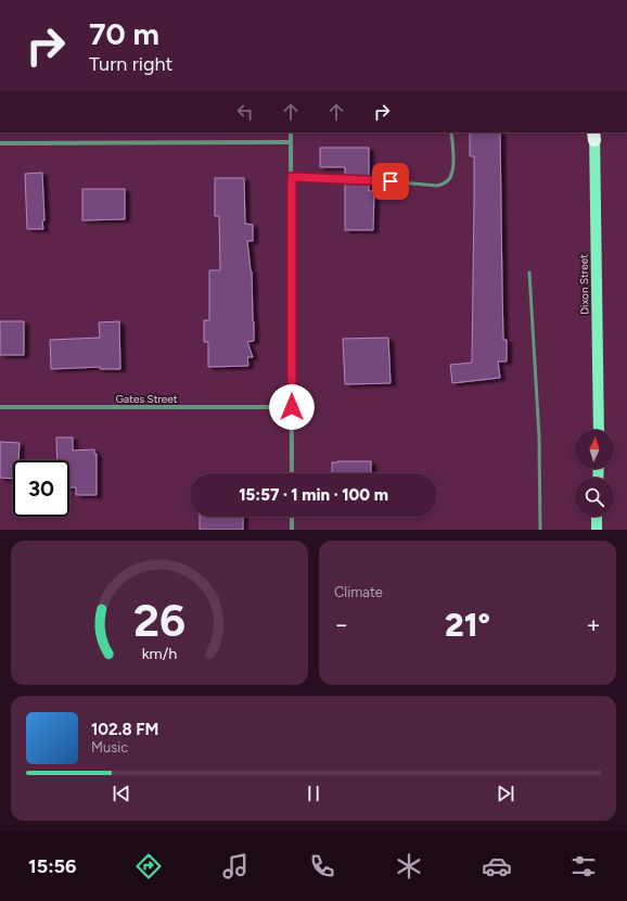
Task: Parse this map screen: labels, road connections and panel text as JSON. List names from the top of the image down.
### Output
{
  "streets": {
    "main road": ["Dixon Street"],
    "street": ["Gates Street"]
  },
  "north": "top",
  "page": {
    "turn": ["70 m", "Turn right"],
    "limit": "30",
    "trip": "15:57 · 1 min · 100 m",
    "tile": "Climate",
    "heat": ["−", "21°", "+"],
    "song": ["102.8 FM", "Music"],
    "tabs": "15:56",
    "gauge": ["26", "km/h"]
  }
}
